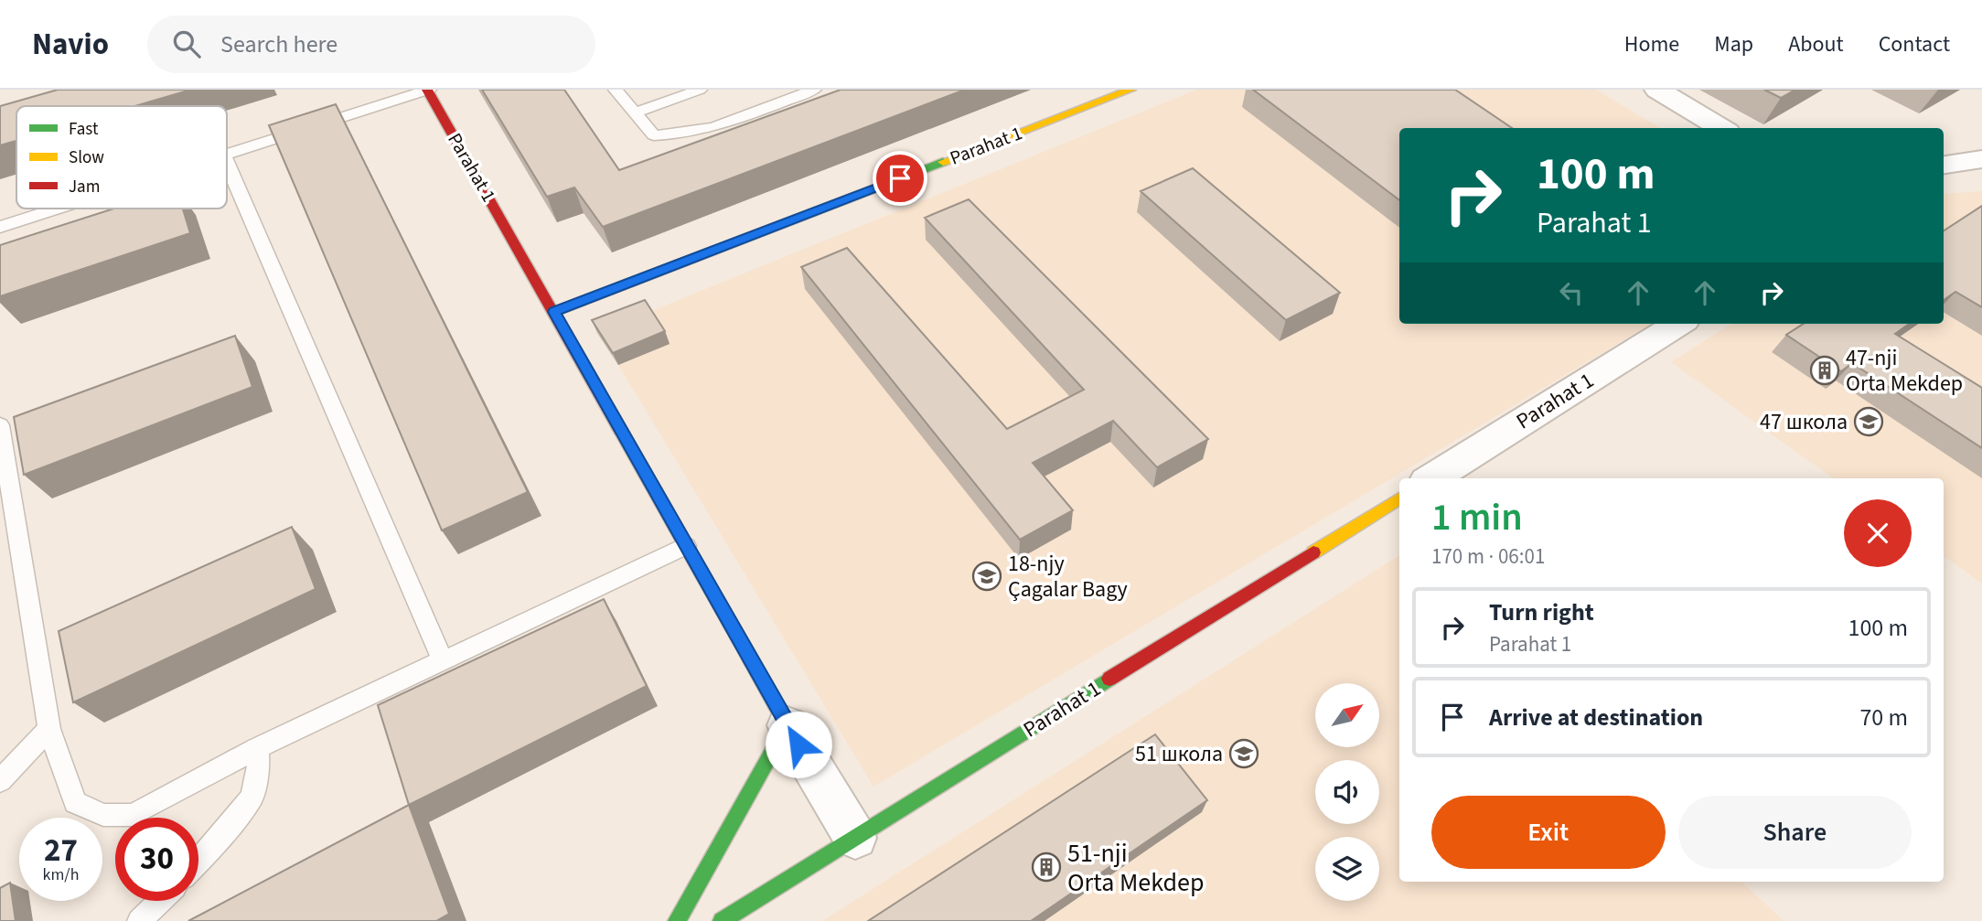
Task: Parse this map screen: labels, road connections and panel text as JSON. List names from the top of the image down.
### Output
{
  "streets": {
    "street": ["Parahat 1"]
  },
  "places": {
    "building": ["47-nji Orta Mekdep", "51-nji Orta Mekdep"],
    "school or university": ["47 школа", "18-njy Çagalar Bagy", "51 школа"]
  },
  "legend": ["Fast", "Slow", "Jam"],
  "north": "top right",
  "page": {
    "header": "Navio",
    "search": "Search here",
    "nav": [
      "Home",
      "Map",
      "About",
      "Contact"
    ],
    "turn": ["100 m", "Parahat 1"],
    "heading": ["1 min", "170 m · 06:01"],
    "list": [
      {
        "name": "Turn right",
        "note": "Parahat 1",
        "value": "100 m"
      },
      {
        "name": "Arrive at destination",
        "value": "70 m"
      }
    ],
    "buttons": ["Exit", "Share"],
    "speed": "27 km/h",
    "limit": "30"
  }
}
